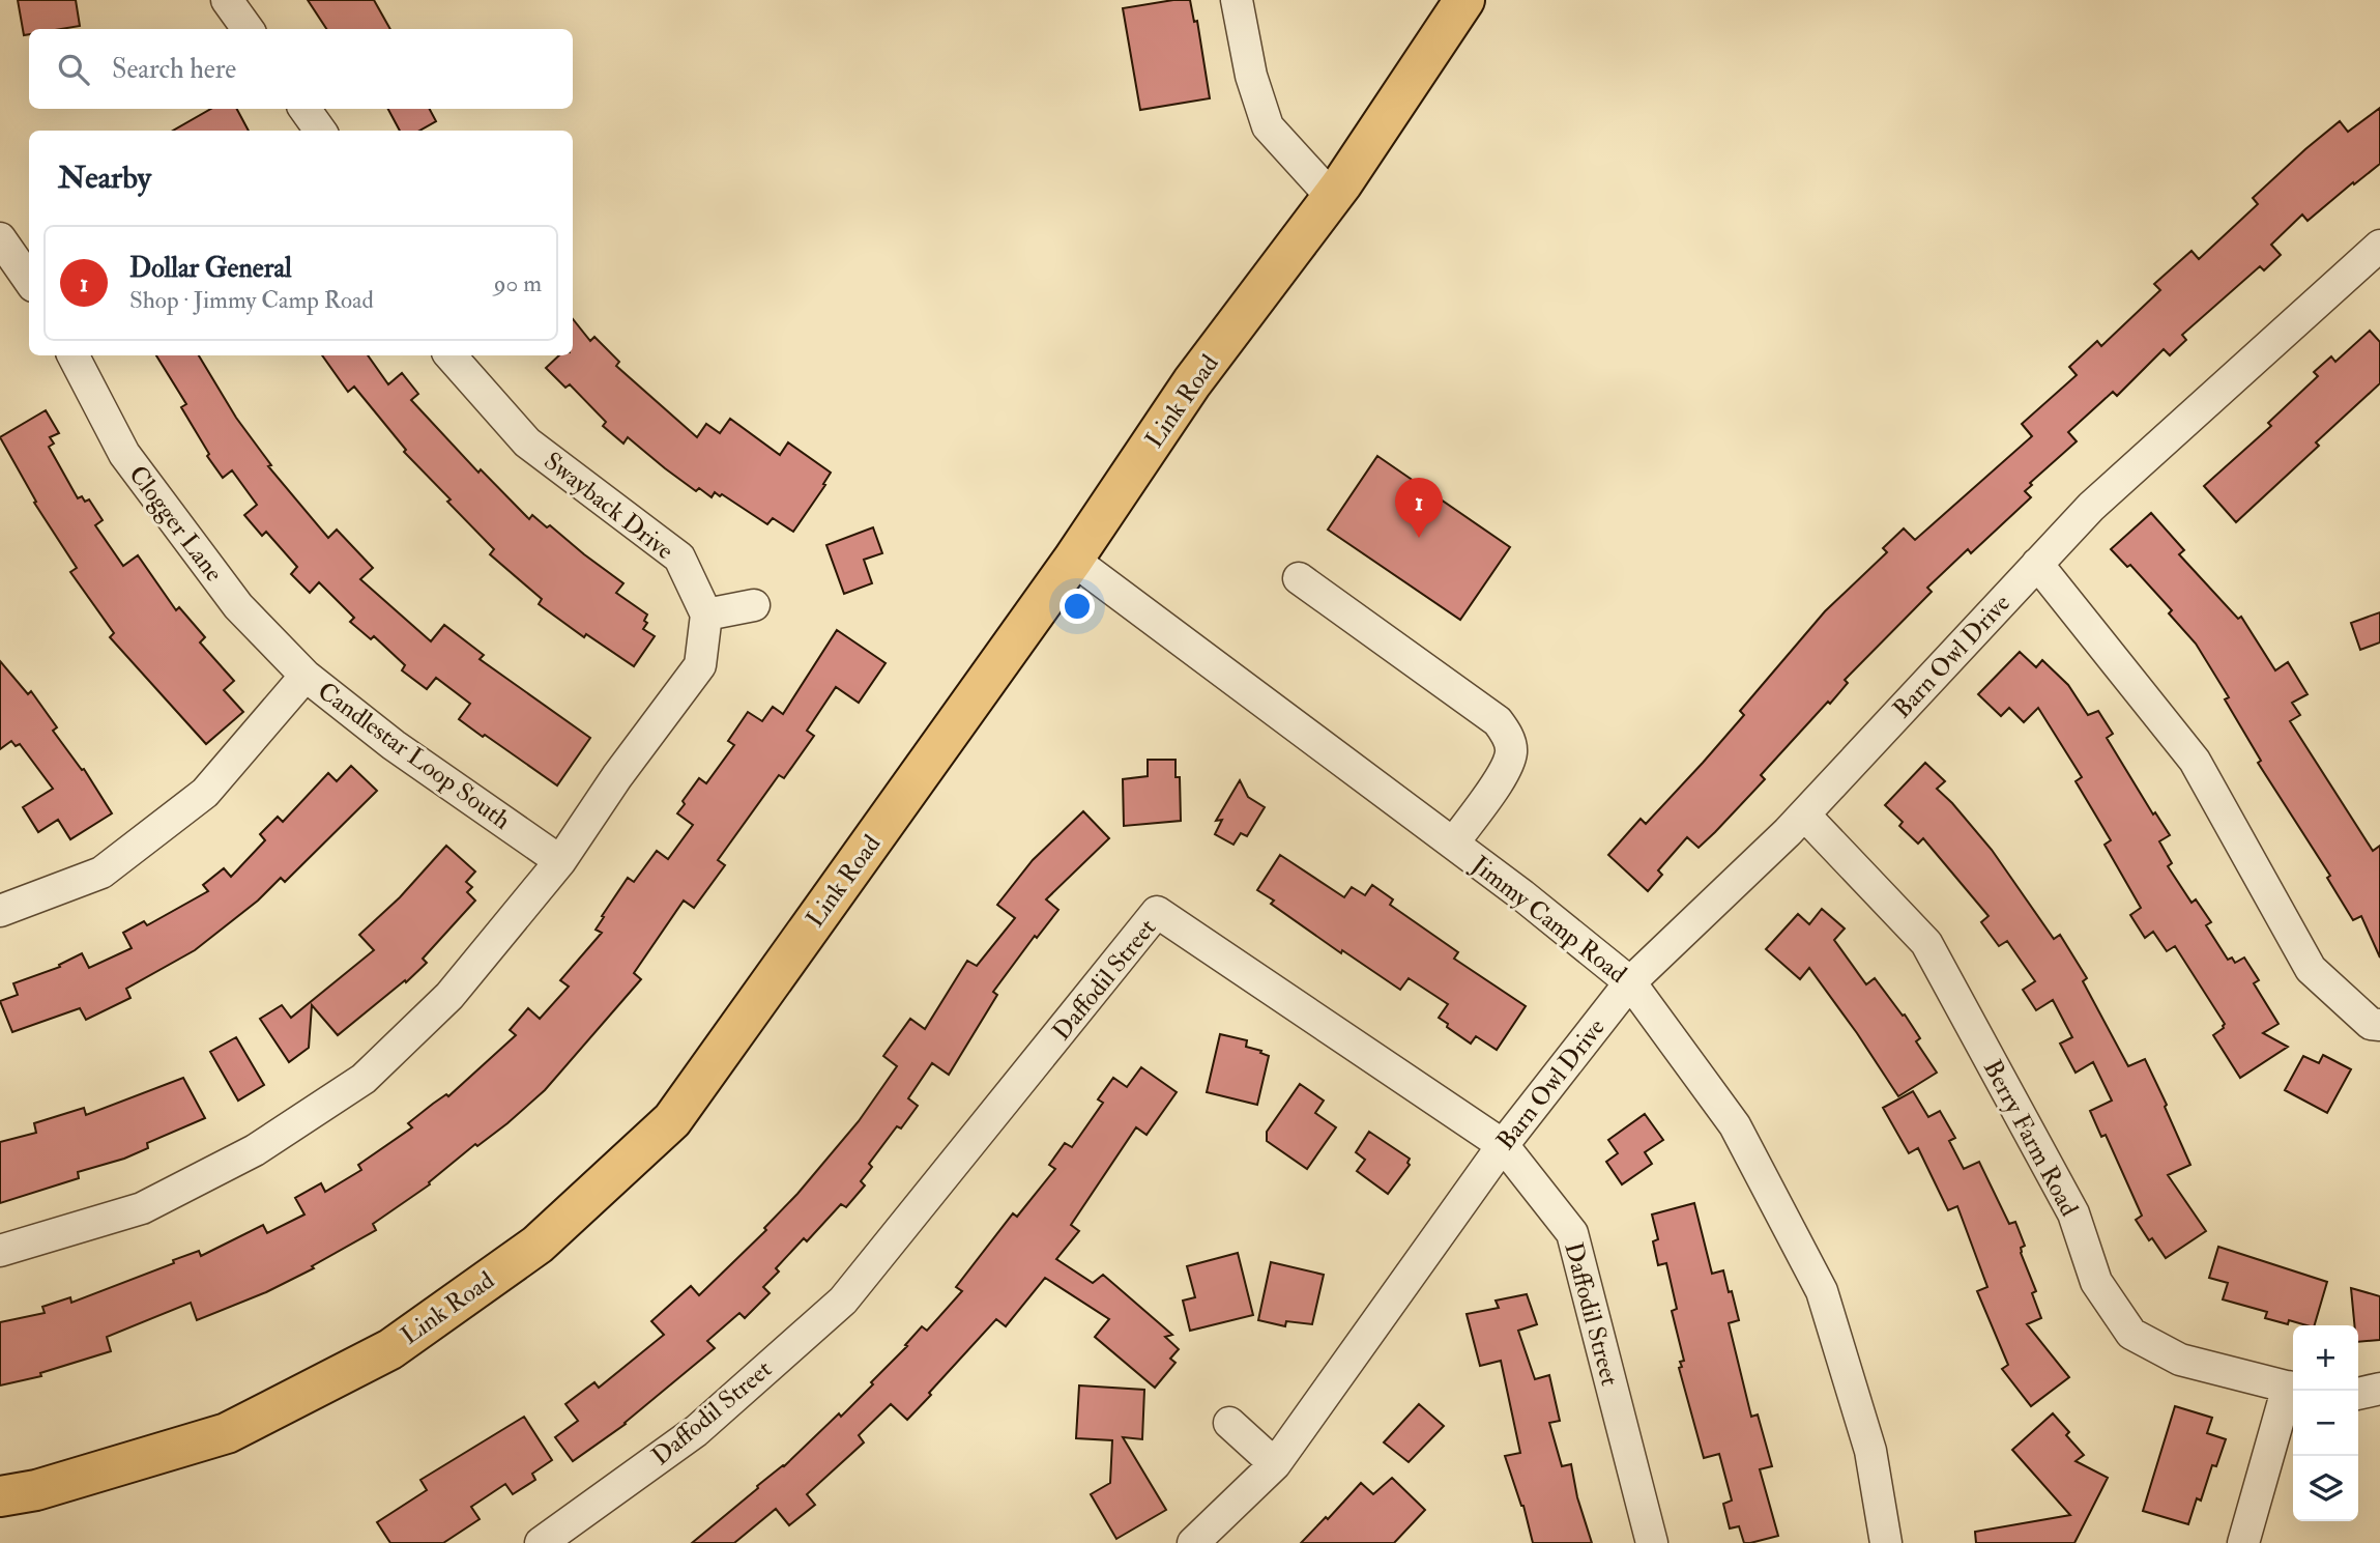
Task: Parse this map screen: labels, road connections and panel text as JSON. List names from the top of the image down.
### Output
{
  "streets": {
    "main road": ["Link Road"],
    "street": [
      "Swayback Drive",
      "Clogger Lane",
      "Barn Owl Drive",
      "Candlestar Loop South",
      "Jimmy Camp Road",
      "Daffodil Street",
      "Berry Farm Road"
    ]
  },
  "crossings": [
    ["Link Road", "Jimmy Camp Road"],
    ["Clogger Lane", "Candlestar Loop South"],
    ["Barn Owl Drive", "Jimmy Camp Road"],
    ["Barn Owl Drive", "Daffodil Street"],
    ["Barn Owl Drive", "Berry Farm Road"]
  ],
  "page": {
    "search": "Search here",
    "heading": "Nearby",
    "list": [
      {
        "mark": "1",
        "name": "Dollar General",
        "note": "Shop · Jimmy Camp Road",
        "value": "90 m"
      }
    ],
    "pins": "1",
    "map_buttons": ["+", "−"]
  }
}
